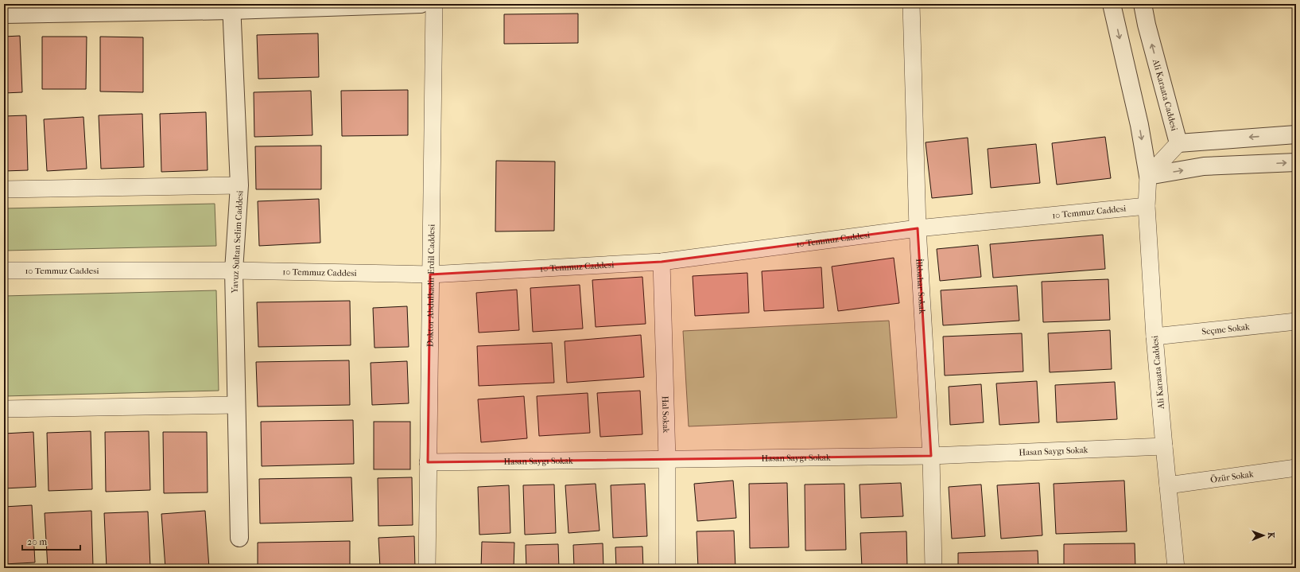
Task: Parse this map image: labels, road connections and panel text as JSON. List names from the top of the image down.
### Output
{
  "streets": {
    "street": [
      "Ali Karaata Caddesi",
      "10 Temmuz Caddesi",
      "Yavuz Sultan Selim Caddesi",
      "Doktor Abdulkadir Erdil Caddesi",
      "İlkbahar Sokak",
      "Seçme Sokak",
      "Hal Sokak",
      "Hasan Saygı Sokak",
      "Özür Sokak"
    ]
  },
  "crossings": [
    ["Ali Karaata Caddesi", "10 Temmuz Caddesi"],
    ["Ali Karaata Caddesi", "Seçme Sokak"],
    ["Ali Karaata Caddesi", "Hasan Saygı Sokak"],
    ["Ali Karaata Caddesi", "Özür Sokak"],
    ["10 Temmuz Caddesi", "Yavuz Sultan Selim Caddesi"],
    ["10 Temmuz Caddesi", "Doktor Abdulkadir Erdil Caddesi"],
    ["10 Temmuz Caddesi", "İlkbahar Sokak"],
    ["10 Temmuz Caddesi", "Hal Sokak"],
    ["Doktor Abdulkadir Erdil Caddesi", "Hasan Saygı Sokak"],
    ["İlkbahar Sokak", "Hasan Saygı Sokak"],
    ["Hal Sokak", "Hasan Saygı Sokak"]
  ],
  "scale_bar": "20 m",
  "north": "right"
}
